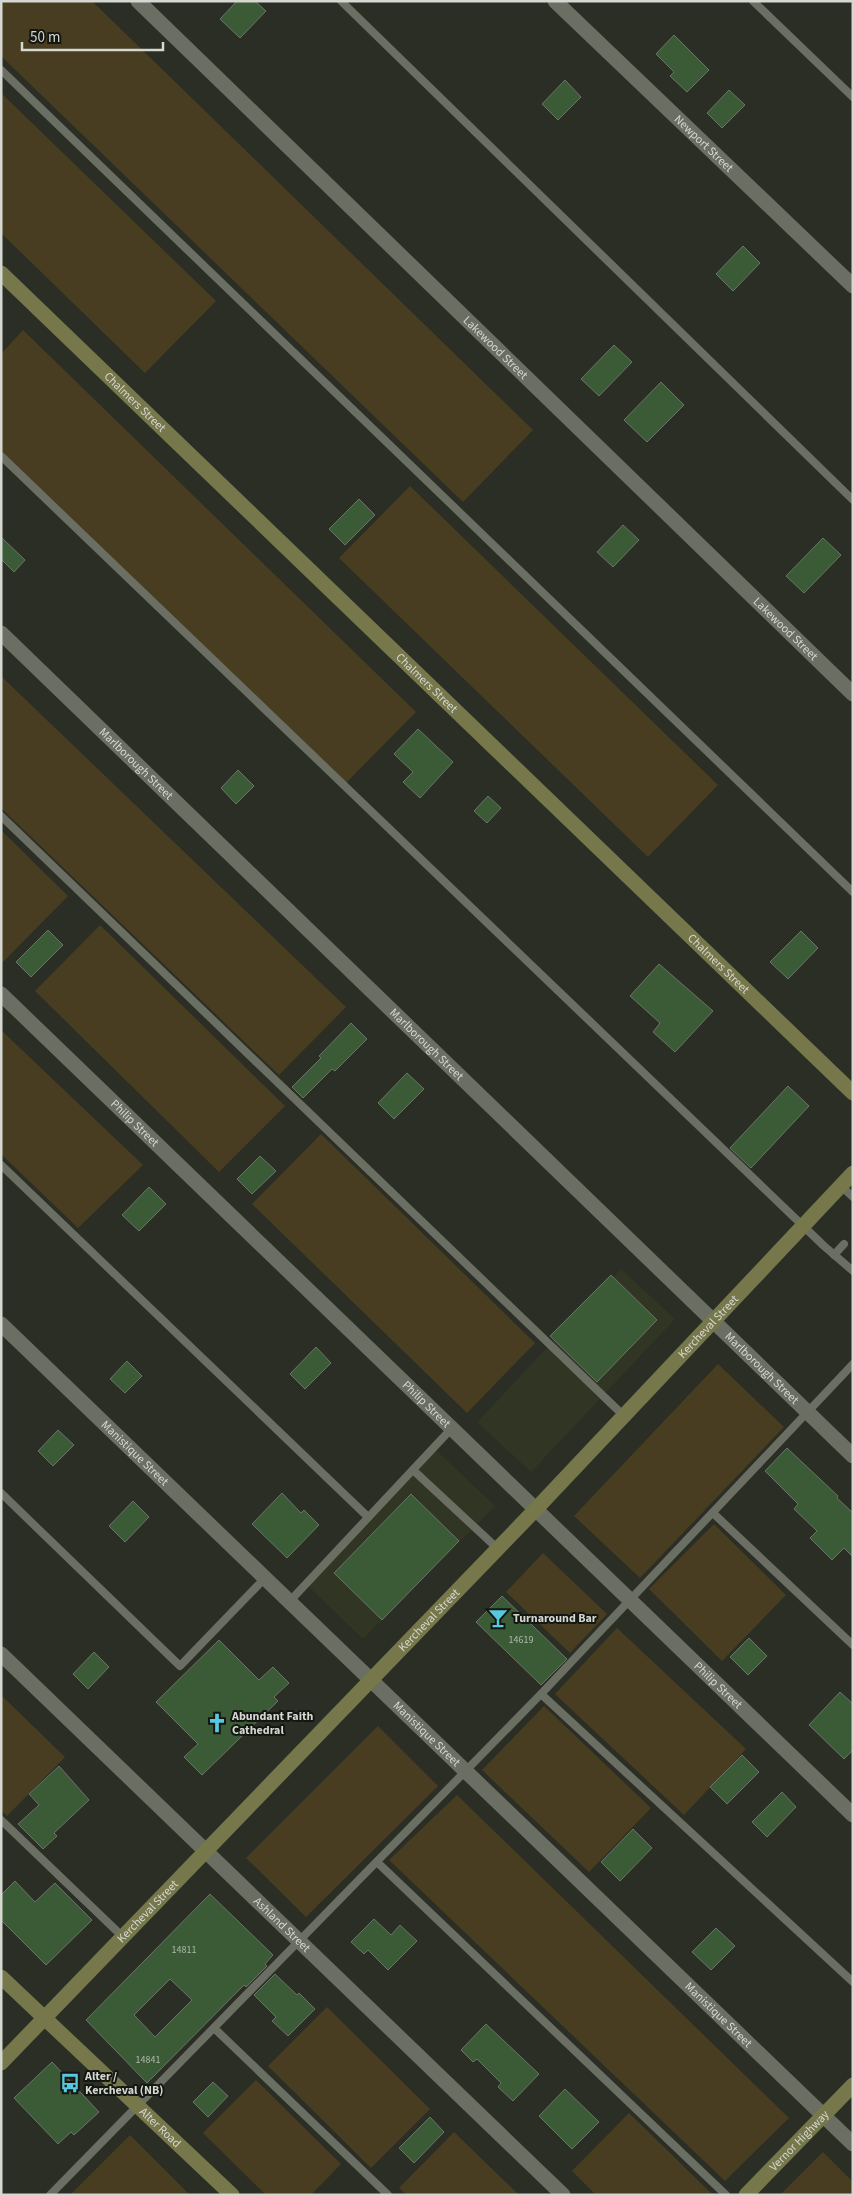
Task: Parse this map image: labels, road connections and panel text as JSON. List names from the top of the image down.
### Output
{
  "streets": {
    "street": [
      "Newport Street",
      "Lakewood Street",
      "Chalmers Street",
      "Marlborough Street",
      "Philip Street",
      "Kercheval Street",
      "Manistique Street",
      "Ashland Street",
      "Alter Road",
      "Vernor Highway"
    ]
  },
  "crossings": [
    ["Marlborough Street", "Kercheval Street"],
    ["Philip Street", "Kercheval Street"],
    ["Kercheval Street", "Manistique Street"],
    ["Kercheval Street", "Ashland Street"],
    ["Kercheval Street", "Alter Road"],
    ["Manistique Street", "Vernor Highway"]
  ],
  "places": {
    "bar": ["Turnaround Bar"],
    "church": ["Abundant Faith Cathedral"],
    "bus stop": ["Alter / Kercheval (NB)"]
  },
  "house_numbers": ["14619", "14811", "14841"],
  "scale_bar": "50 m"
}
